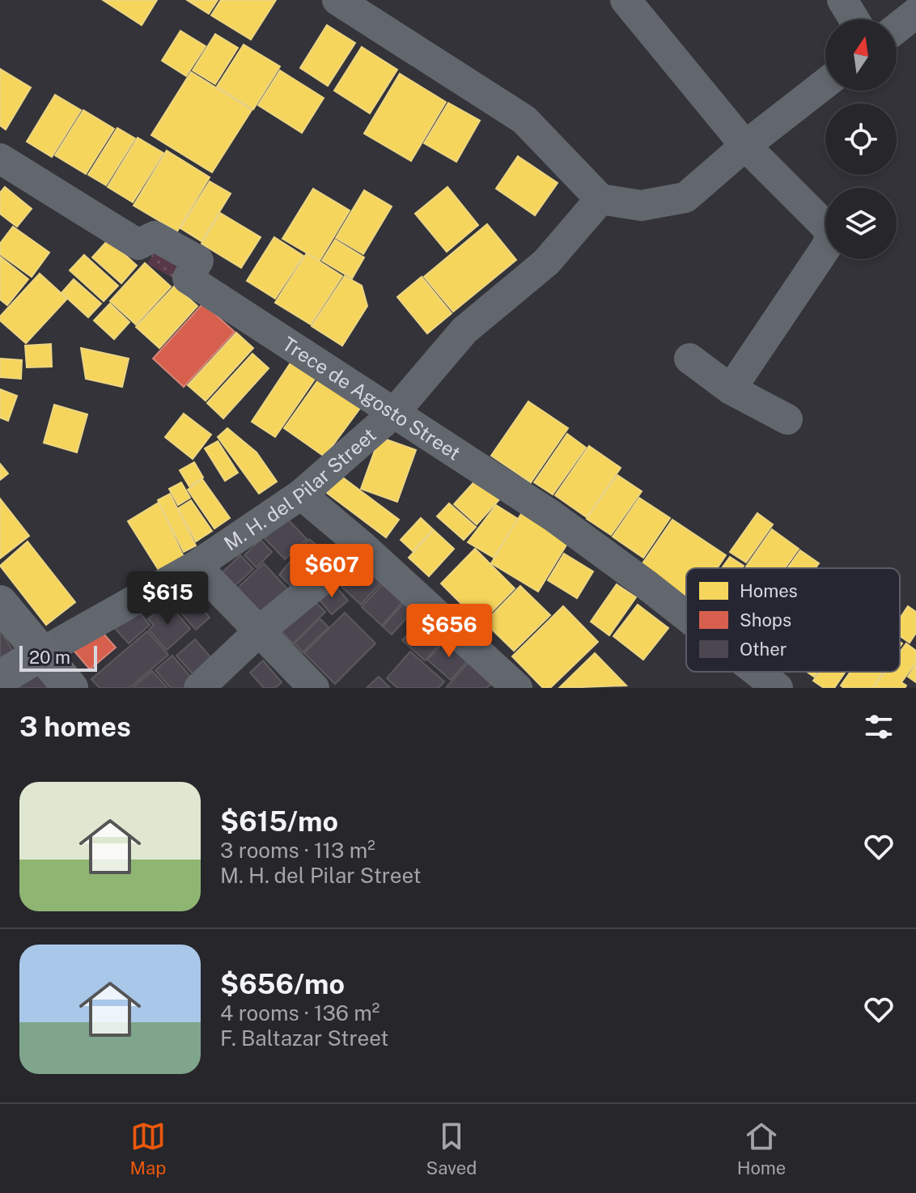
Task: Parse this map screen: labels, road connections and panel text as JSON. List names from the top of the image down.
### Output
{
  "streets": {
    "main road": ["M. H. del Pilar Street"],
    "street": ["Trece de Agosto Street"]
  },
  "crossings": [
    ["Trece de Agosto Street", "M. H. del Pilar Street"]
  ],
  "legend": ["Homes", "Shops", "Other"],
  "scale_bar": "20 m",
  "north": "top",
  "page": {
    "price": ["$607", "$615", "$656"],
    "scale": "20 m",
    "heading": "3 homes",
    "list": [
      {
        "name": "$615/mo",
        "note": "3 rooms · 113 m² · M. H. del Pilar Street"
      },
      {
        "name": "$656/mo",
        "note": "4 rooms · 136 m² · F. Baltazar Street"
      }
    ],
    "tabs": ["Map", "Saved", "Home"]
  }
}
